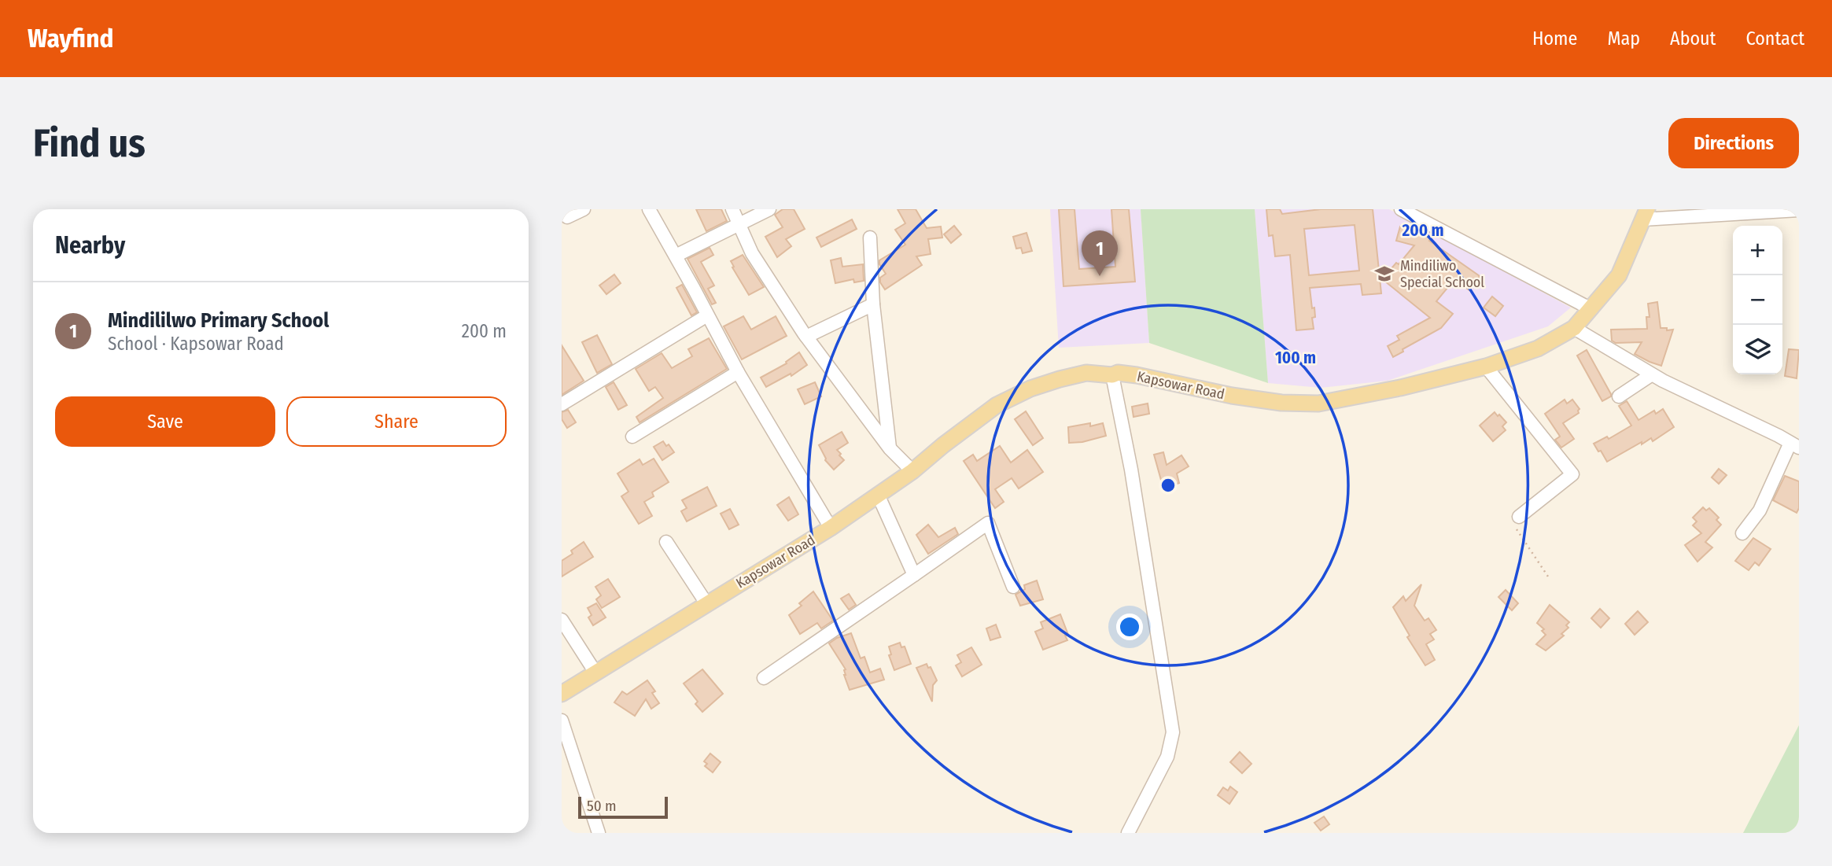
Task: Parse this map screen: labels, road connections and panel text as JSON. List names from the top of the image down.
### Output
{
  "streets": {
    "main road": ["Kapsowar Road"]
  },
  "places": {
    "school or university": ["Mindiliwo Special School"]
  },
  "scale_bar": "50 m",
  "page": {
    "header": "Wayfind",
    "nav": [
      "Home",
      "Map",
      "About",
      "Contact"
    ],
    "buttons": [
      "Directions",
      ["Save", "Share"]
    ],
    "title": "Find us",
    "heading": "Nearby",
    "map_buttons": ["+", "−"],
    "pins": "1",
    "list": [
      {
        "mark": "1",
        "name": "Mindililwo Primary School",
        "note": "School · Kapsowar Road",
        "value": "200 m"
      }
    ],
    "scale": "50 m"
  },
  "rings": ["200 m", "100 m"]
}
